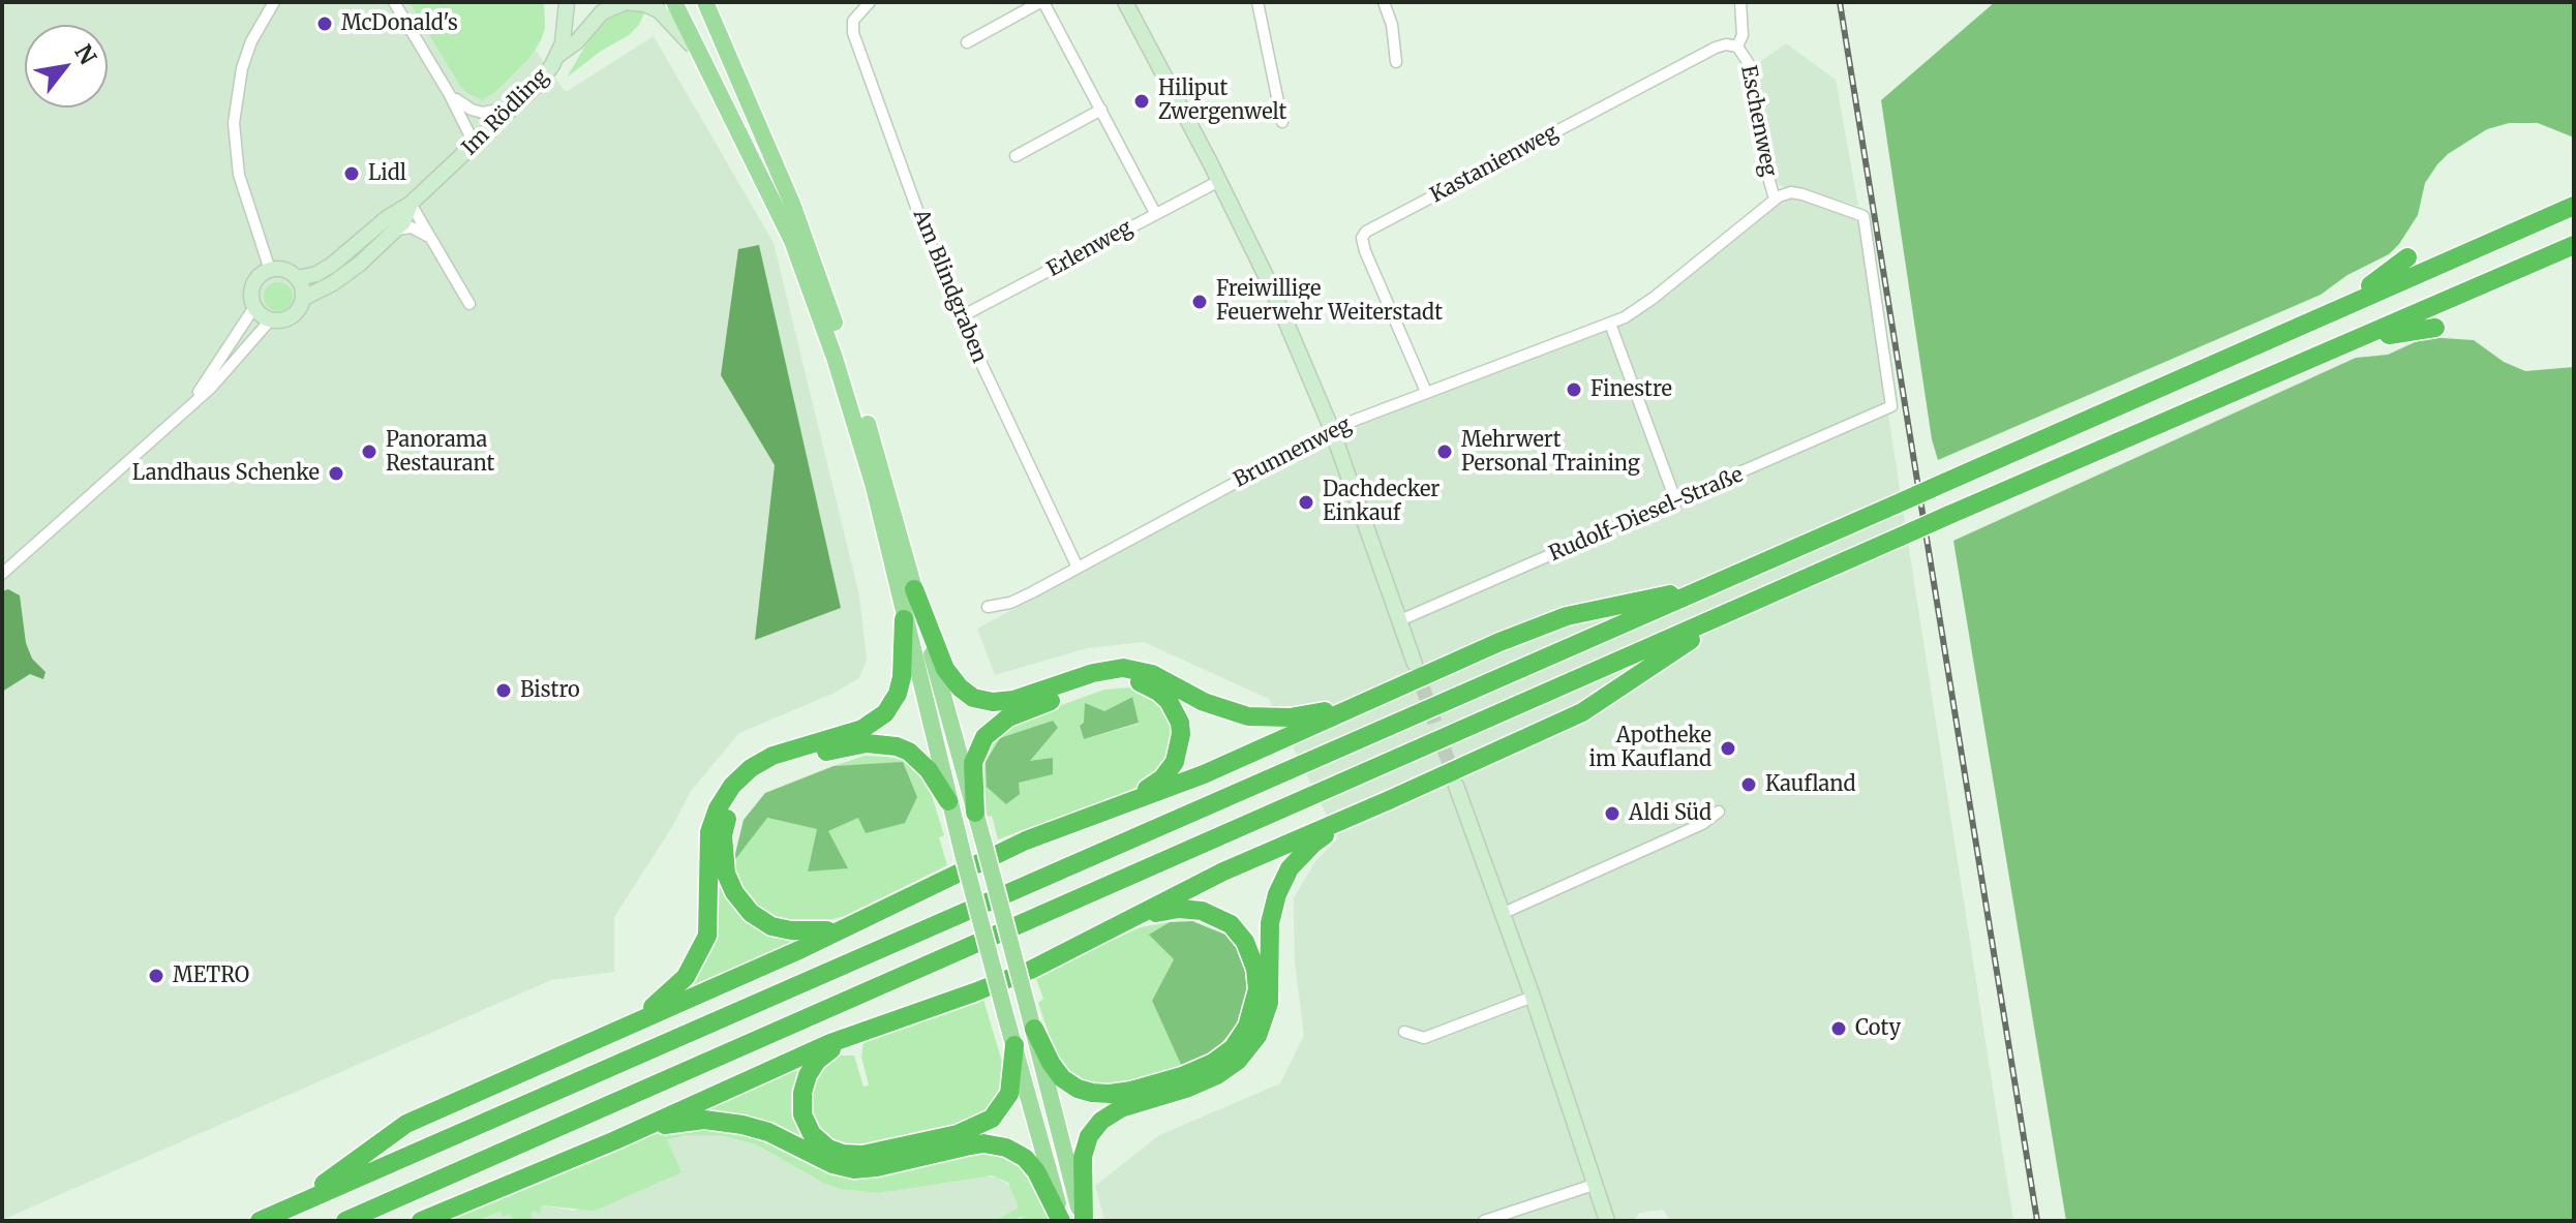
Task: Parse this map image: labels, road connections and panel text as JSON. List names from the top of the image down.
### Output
{
  "streets": {
    "street": [
      "Im Rödling",
      "Eschenweg",
      "Kastanienweg",
      "Erlenweg",
      "Am Blindgraben",
      "Brunnenweg",
      "Rudolf-Diesel-Straße"
    ]
  },
  "crossings": [
    ["Eschenweg", "Kastanienweg"],
    ["Eschenweg", "Brunnenweg"],
    ["Eschenweg", "Rudolf-Diesel-Straße"],
    ["Kastanienweg", "Brunnenweg"],
    ["Erlenweg", "Am Blindgraben"],
    ["Am Blindgraben", "Brunnenweg"],
    ["Brunnenweg", "Rudolf-Diesel-Straße"]
  ],
  "places": [
    "McDonald's",
    "Hiliput Zwergenwelt",
    "Lidl",
    "Freiwillige Feuerwehr Weiterstadt",
    "Finestre",
    "Panorama Restaurant",
    "Mehrwert Personal Training",
    "Landhaus Schenke",
    "Dachdecker Einkauf",
    "Bistro",
    "Apotheke im Kaufland",
    "Kaufland",
    "Aldi Süd",
    "METRO",
    "Coty"
  ],
  "north": "top right"
}
